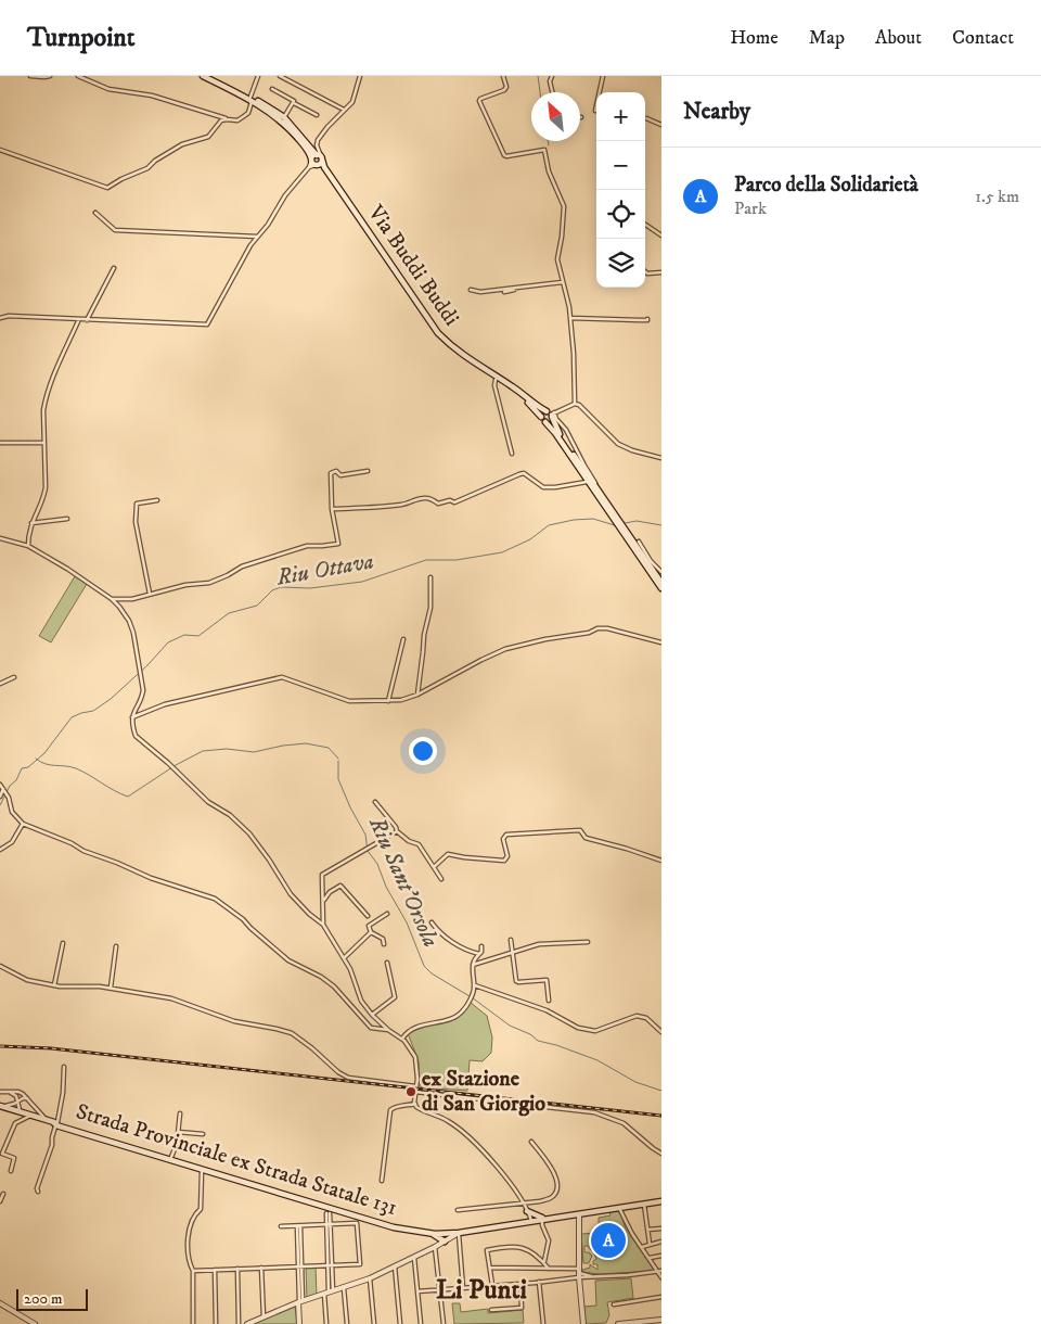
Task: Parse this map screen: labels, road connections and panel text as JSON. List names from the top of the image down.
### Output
{
  "streets": {
    "main road": ["Via Buddi Buddi", "Strada Provinciale ex Strada Statale 131"]
  },
  "districts": ["Li Punti"],
  "water": ["Riu Ottava", "Riu Sant'Orsola"],
  "places": ["ex Stazione di San Giorgio"],
  "scale_bar": "200 m",
  "north": "top left",
  "page": {
    "header": "Turnpoint",
    "nav": [
      "Home",
      "Map",
      "About",
      "Contact"
    ],
    "heading": "Nearby",
    "map_buttons": ["+", "−"],
    "list": [
      {
        "mark": "A",
        "name": "Parco della Solidarietà",
        "note": "Park",
        "value": "1.5 km"
      }
    ],
    "pins": "A",
    "scale": "200 m"
  }
}
